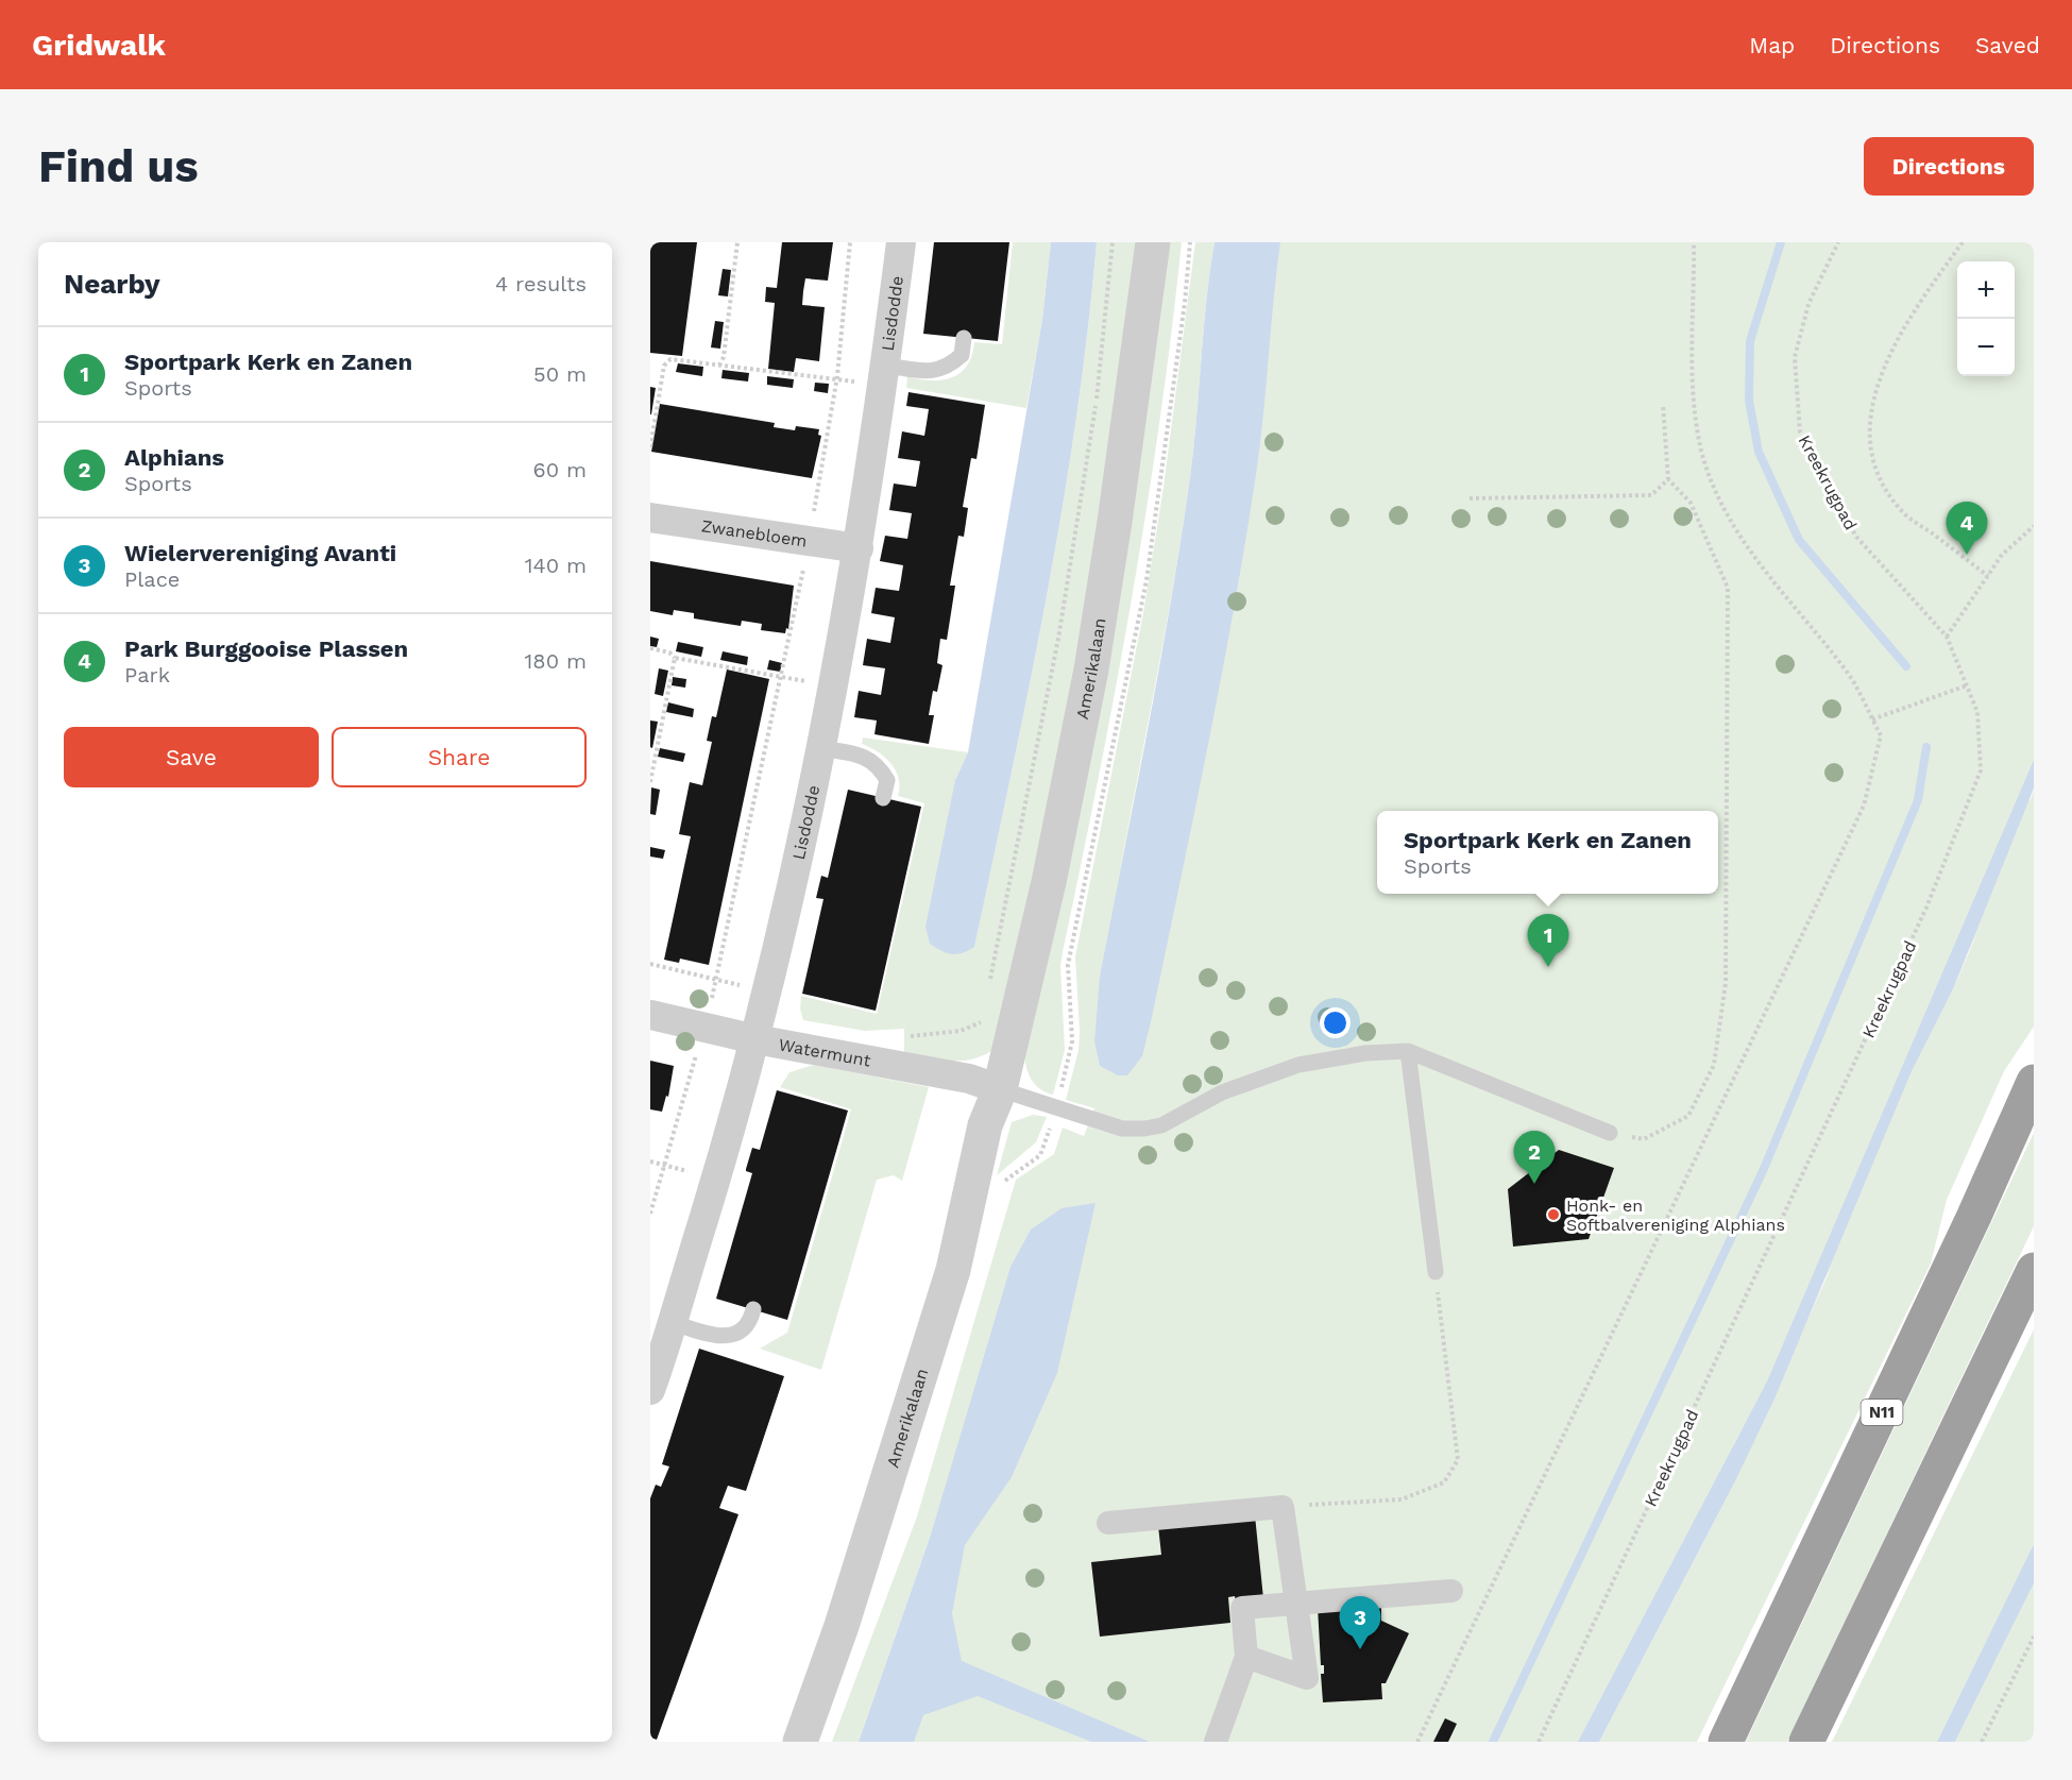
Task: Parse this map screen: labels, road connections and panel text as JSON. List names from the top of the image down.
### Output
{
  "streets": {
    "highway": ["N11"],
    "street": [
      "Lisdodde",
      "Zwanebloem",
      "Amerikalaan",
      "Watermunt"
    ],
    "path": ["Kreekrugpad"]
  },
  "crossings": [
    ["Lisdodde", "Zwanebloem"],
    ["Lisdodde", "Watermunt"],
    ["Amerikalaan", "Watermunt"]
  ],
  "places": ["Honk- en Softbalvereniging Alphians"],
  "page": {
    "header": "Gridwalk",
    "nav": ["Map", "Directions", "Saved"],
    "buttons": [
      "Directions",
      ["Save", "Share"]
    ],
    "title": "Find us",
    "heading": ["Nearby", "4 results"],
    "map_buttons": ["+", "−"],
    "list": [
      {
        "mark": "1",
        "name": "Sportpark Kerk en Zanen",
        "note": "Sports",
        "value": "50 m"
      },
      {
        "mark": "2",
        "name": "Alphians",
        "note": "Sports",
        "value": "60 m"
      },
      {
        "mark": "3",
        "name": "Wielervereniging Avanti",
        "note": "Place",
        "value": "140 m"
      },
      {
        "mark": "4",
        "name": "Park Burggooise Plassen",
        "note": "Park",
        "value": "180 m"
      }
    ],
    "pins": [
      "4",
      "1",
      "2",
      "3"
    ],
    "popup": ["Sportpark Kerk en Zanen", "Sports"]
  }
}
